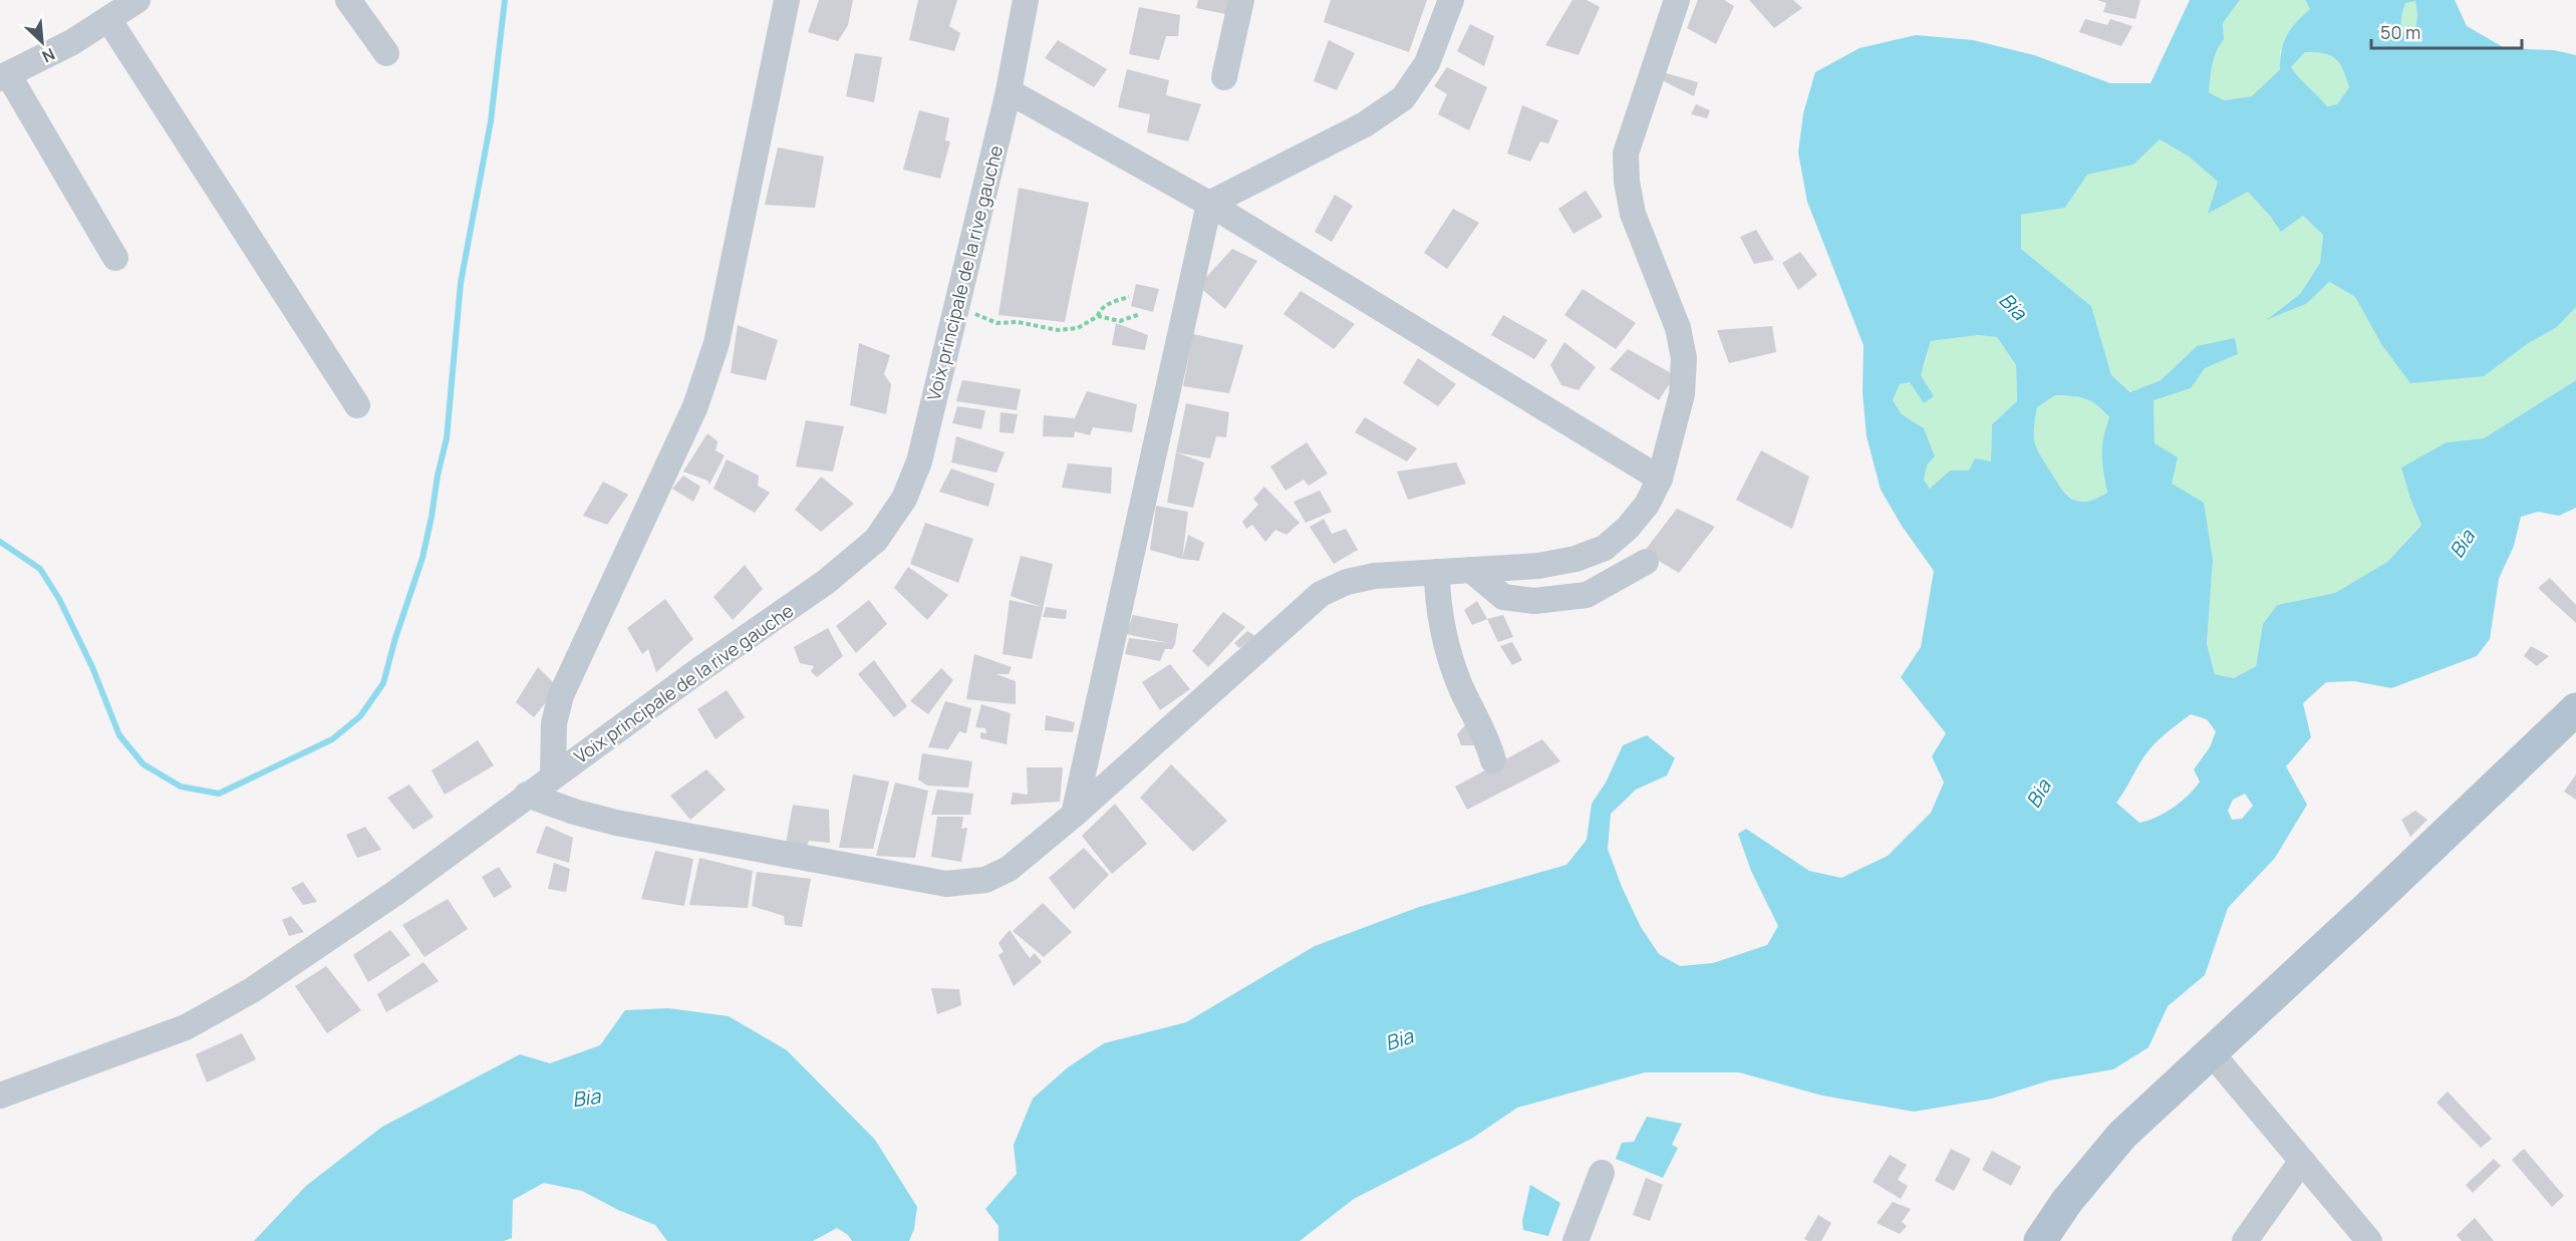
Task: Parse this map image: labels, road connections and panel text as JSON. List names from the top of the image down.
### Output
{
  "streets": {
    "street": ["Voix principale de la rive gauche"]
  },
  "water": ["Bia"],
  "scale_bar": "50 m",
  "north": "bottom right"
}
